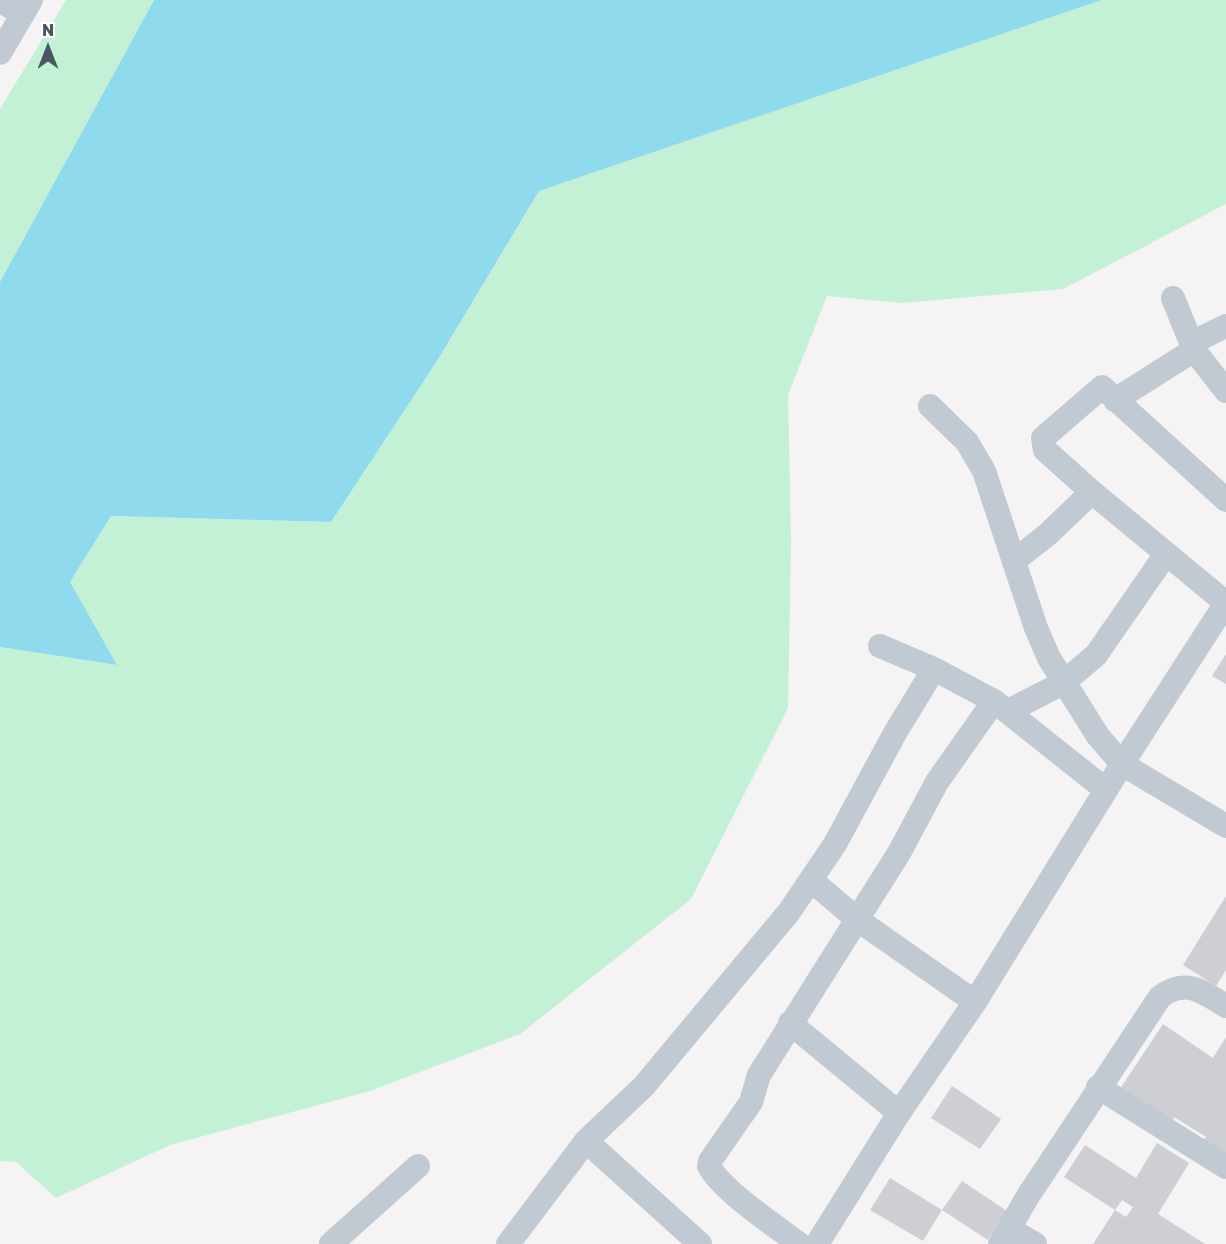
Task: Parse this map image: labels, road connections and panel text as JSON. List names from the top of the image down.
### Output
{
  "north": "top"
}
